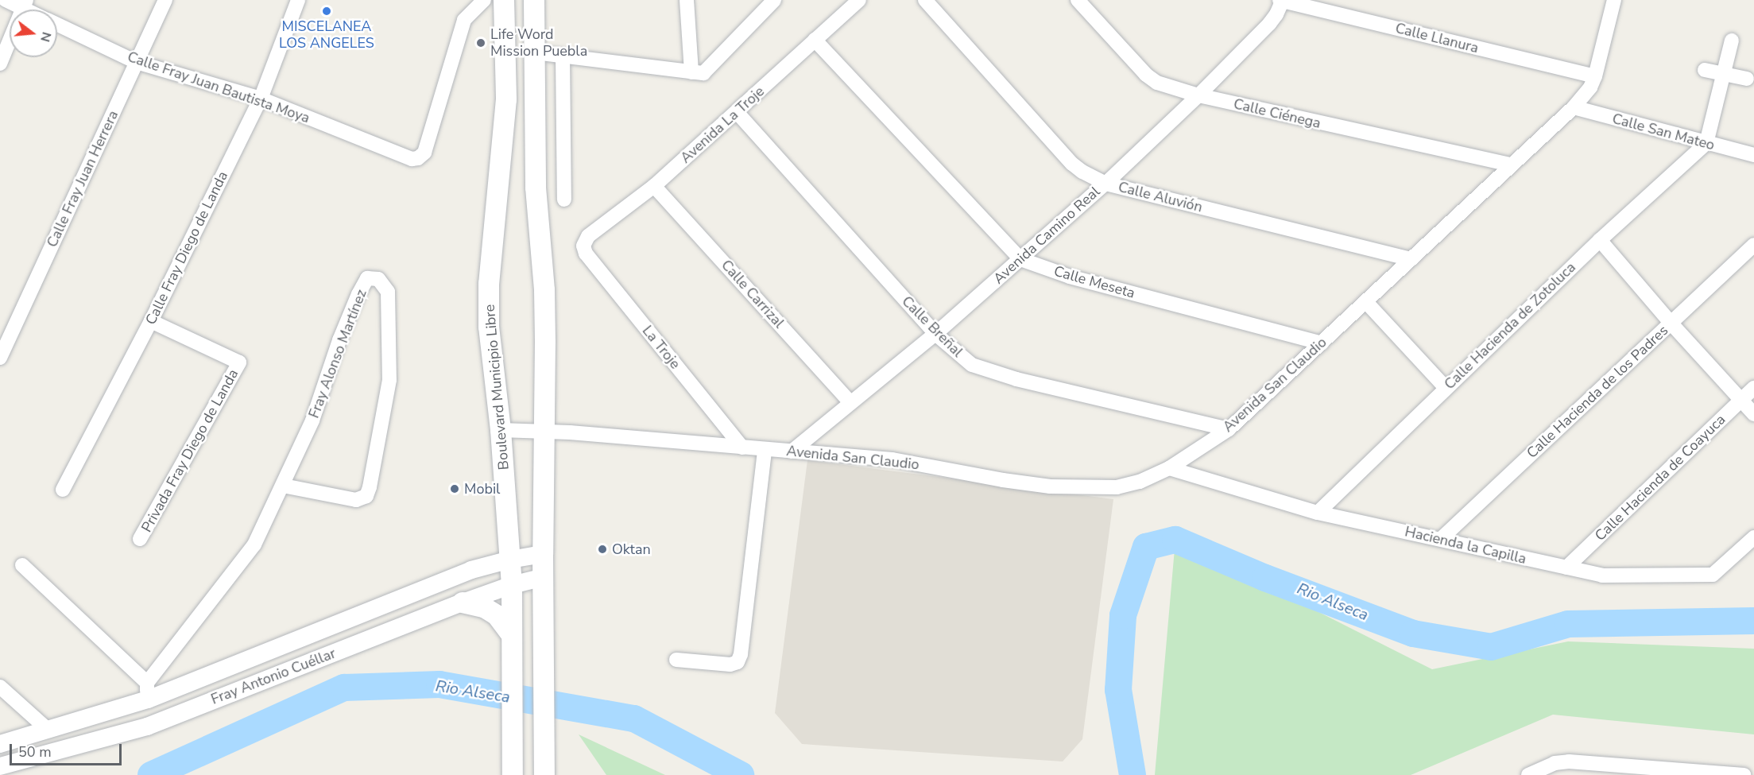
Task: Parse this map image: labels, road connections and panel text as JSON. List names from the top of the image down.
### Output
{
  "streets": {
    "main road": ["Boulevard Municipio Libre"],
    "street": [
      "Calle Llanura",
      "Calle Fray Juan Bautista Moya",
      "Calle Ciénega",
      "Avenida La Troje",
      "Calle San Mateo",
      "Calle Fray Juan Herrera",
      "Calle Aluvión",
      "Avenida Camino Real",
      "Calle Fray Diego de Landa",
      "Calle Meseta",
      "Calle Carrizal",
      "Calle Hacienda de Zotoluca",
      "Calle Breñal",
      "La Troje",
      "Fray Alonso Martínez",
      "Avenida San Claudio",
      "Calle Hacienda de los Padres",
      "Privada Fray Diego de Landa",
      "Calle Hacienda de Coayuca",
      "Hacienda la Capilla",
      "Fray Antonio Cuéllar"
    ]
  },
  "crossings": [
    ["Calle Llanura", "Avenida Camino Real"],
    ["Calle Llanura", "Avenida San Claudio"],
    ["Calle Fray Juan Bautista Moya", "Calle Fray Juan Herrera"],
    ["Calle Fray Juan Bautista Moya", "Calle Fray Diego de Landa"],
    ["Calle Ciénega", "Avenida Camino Real"],
    ["Calle Ciénega", "Avenida San Claudio"],
    ["Avenida La Troje", "Calle Meseta"],
    ["Avenida La Troje", "Calle Carrizal"],
    ["Avenida La Troje", "Calle Breñal"],
    ["Avenida La Troje", "La Troje"],
    ["Calle San Mateo", "Calle Hacienda de Zotoluca"],
    ["Calle San Mateo", "Avenida San Claudio"],
    ["Calle Aluvión", "Avenida Camino Real"],
    ["Calle Aluvión", "Avenida San Claudio"],
    ["Avenida Camino Real", "Calle Meseta"],
    ["Avenida Camino Real", "Calle Carrizal"],
    ["Avenida Camino Real", "Calle Breñal"],
    ["Avenida Camino Real", "Avenida San Claudio"],
    ["Calle Fray Diego de Landa", "Privada Fray Diego de Landa"],
    ["Calle Meseta", "Avenida San Claudio"],
    ["Calle Hacienda de Zotoluca", "Hacienda la Capilla"],
    ["Calle Breñal", "Avenida San Claudio"],
    ["La Troje", "Avenida San Claudio"],
    ["Avenida San Claudio", "Boulevard Municipio Libre"],
    ["Avenida San Claudio", "Hacienda la Capilla"],
    ["Boulevard Municipio Libre", "Fray Antonio Cuéllar"],
    ["Calle Hacienda de los Padres", "Hacienda la Capilla"],
    ["Calle Hacienda de Coayuca", "Hacienda la Capilla"]
  ],
  "water": ["Rio Alseca"],
  "places": [
    "MISCELANEA LOS ANGELES",
    "Life Word Mission Puebla",
    "Mobil",
    "Oktan"
  ],
  "scale_bar": "50 m",
  "north": "right"
}
